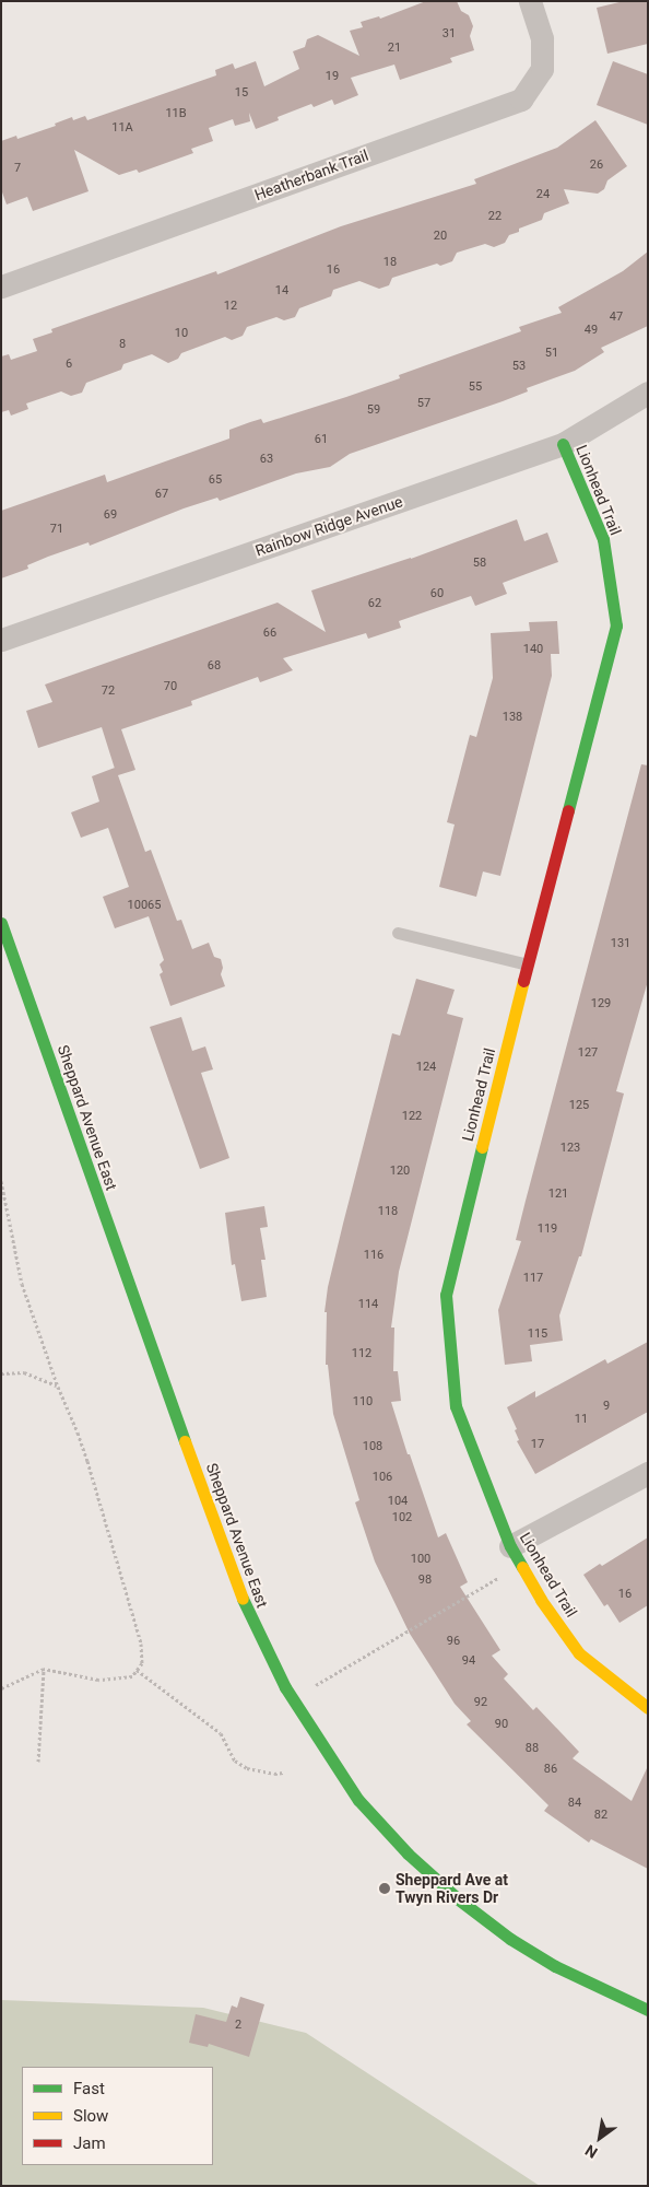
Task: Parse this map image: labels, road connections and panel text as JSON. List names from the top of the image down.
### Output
{
  "streets": {
    "street": [
      "Heatherbank Trail",
      "Lionhead Trail",
      "Rainbow Ridge Avenue",
      "Sheppard Avenue East"
    ]
  },
  "crossings": [
    ["Lionhead Trail", "Rainbow Ridge Avenue"]
  ],
  "places": ["Sheppard Ave at Twyn Rivers Dr"],
  "house_numbers": [
    "31",
    "21",
    "19",
    "15",
    "11B",
    "11A",
    "26",
    "7",
    "24",
    "22",
    "20",
    "18",
    "16",
    "14",
    "12",
    "47",
    "49",
    "10",
    "8",
    "51",
    "6",
    "53",
    "55",
    "57",
    "59",
    "61",
    "63",
    "65",
    "67",
    "69",
    "71",
    "58",
    "60",
    "62",
    "66",
    "140",
    "68",
    "70",
    "72",
    "138",
    "10065",
    "131",
    "129",
    "127",
    "124",
    "125",
    "122",
    "123",
    "120",
    "121",
    "118",
    "119",
    "116",
    "117",
    "114",
    "115",
    "112",
    "110",
    "9",
    "11",
    "17",
    "108",
    "106",
    "104",
    "102",
    "100",
    "98",
    "16",
    "96",
    "94",
    "92",
    "90",
    "88",
    "86",
    "84",
    "82",
    "2"
  ],
  "legend": ["Fast", "Slow", "Jam"],
  "north": "bottom left"
}
